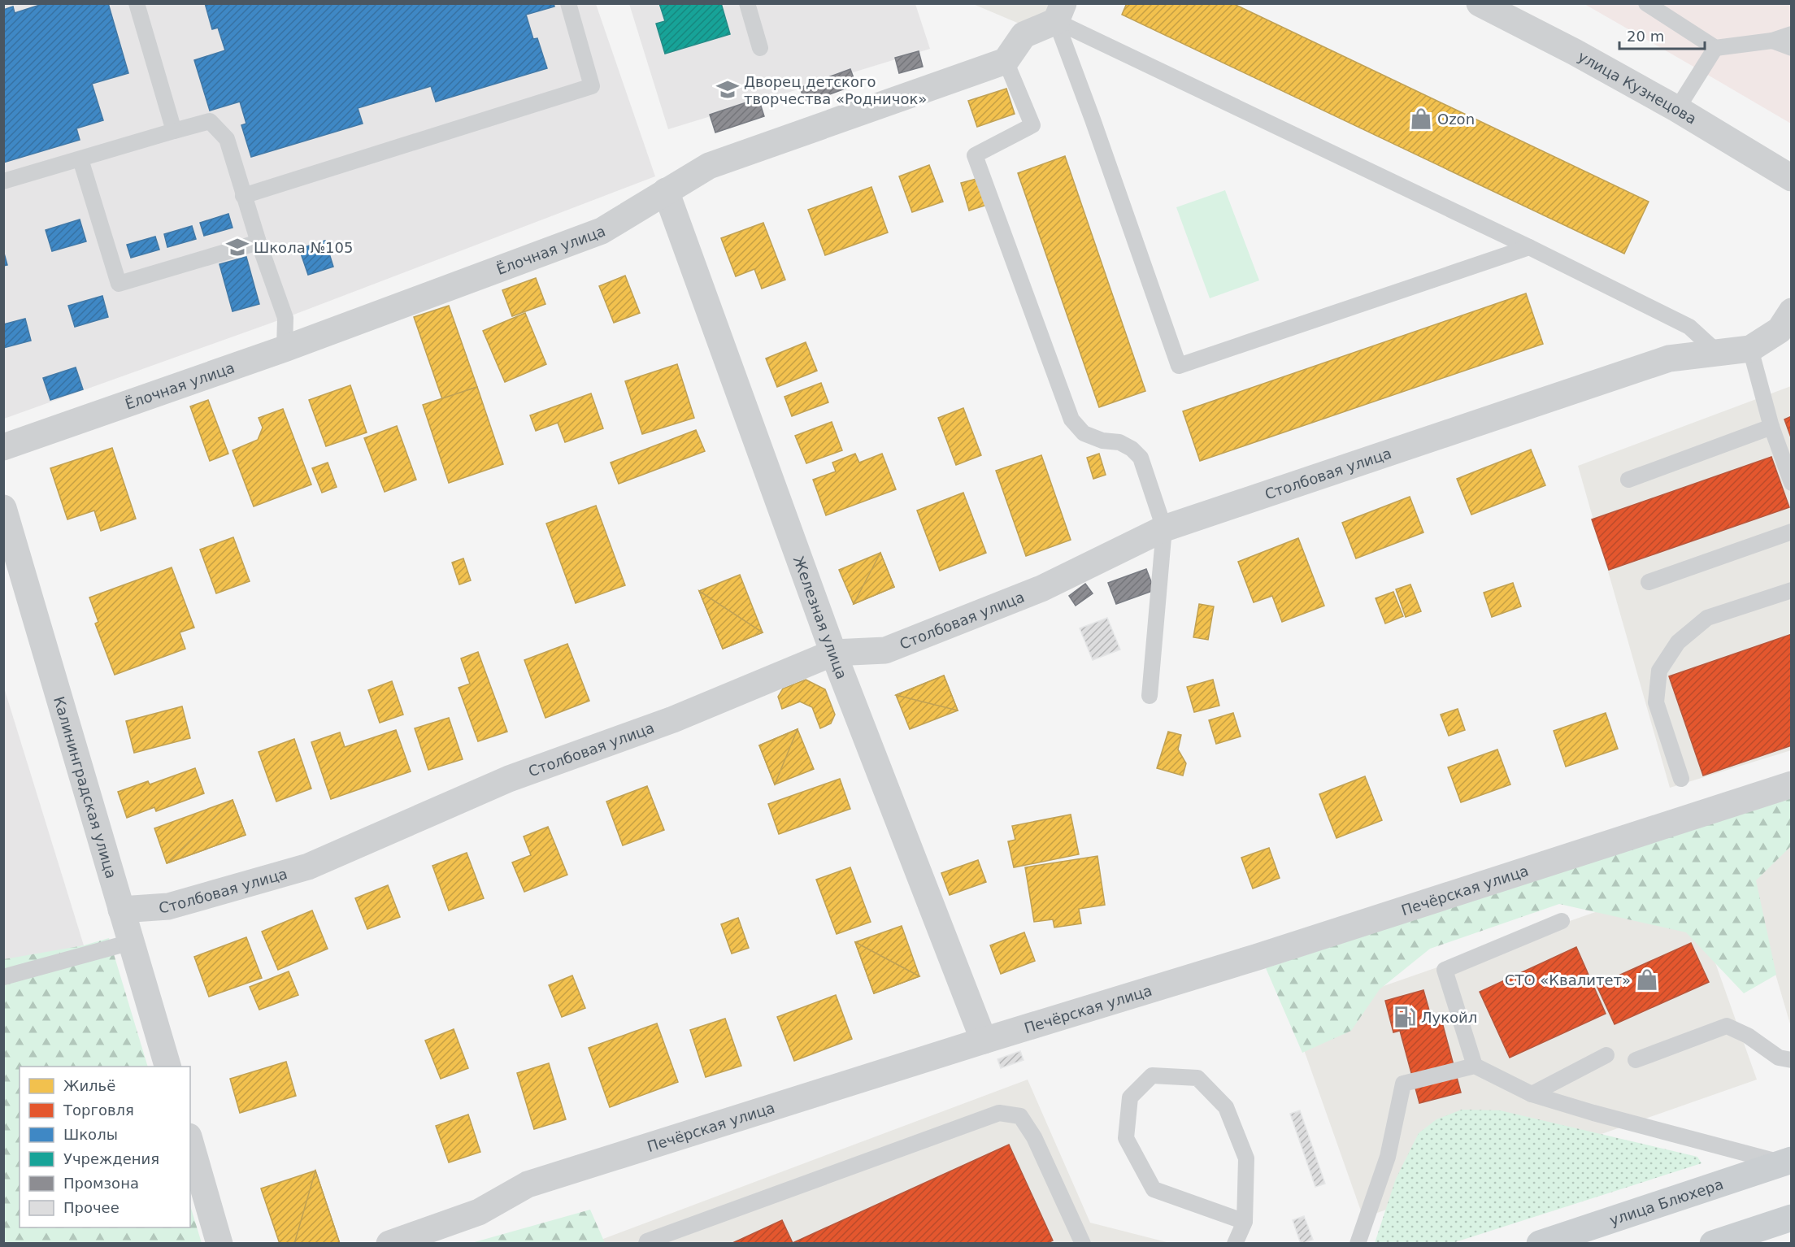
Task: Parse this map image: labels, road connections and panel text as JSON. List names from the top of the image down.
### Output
{
  "streets": {
    "main road": ["улица Блюхера"],
    "street": [
      "улица Кузнецова",
      "Ёлочная улица",
      "Столбовая улица",
      "Железная улица",
      "Калининградская улица",
      "Печёрская улица"
    ]
  },
  "crossings": [
    ["Ёлочная улица", "Железная улица"],
    ["Столбовая улица", "Железная улица"],
    ["Столбовая улица", "Калининградская улица"],
    ["Железная улица", "Печёрская улица"]
  ],
  "places": {
    "school or university": ["Дворец детского творчества «Родничок»", "Школа №105"],
    "shop": ["Ozon", "СТО «Квалитет»"],
    "fuel station": ["Лукойл"]
  },
  "legend": [
    "Жильё",
    "Торговля",
    "Школы",
    "Учреждения",
    "Промзона",
    "Прочее"
  ],
  "scale_bar": "20 m"
}
